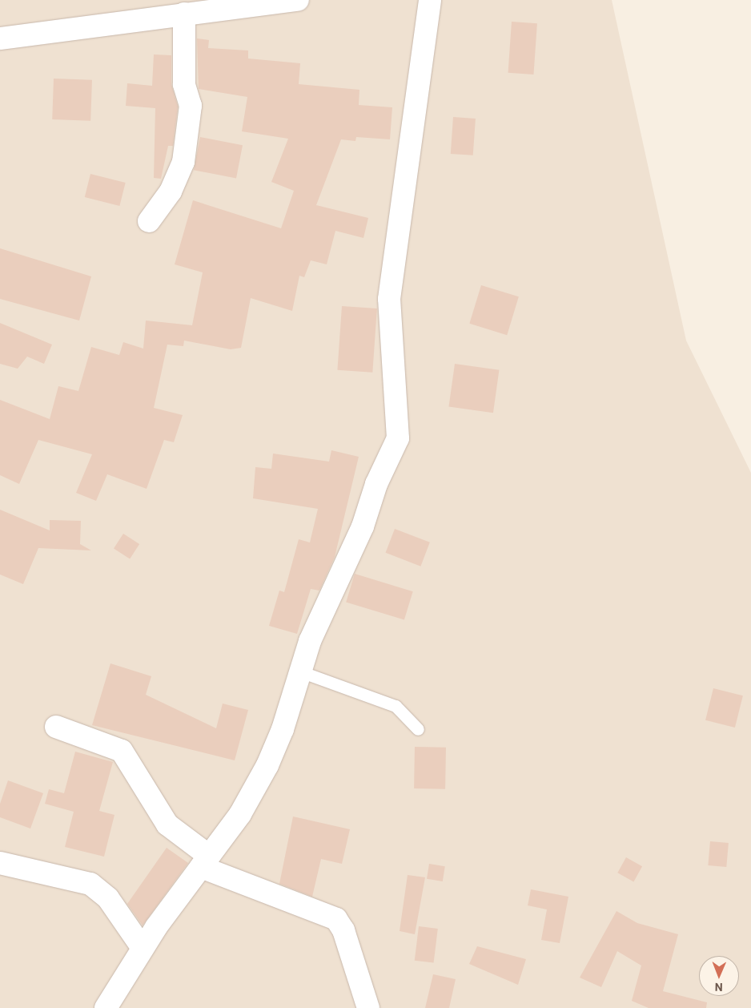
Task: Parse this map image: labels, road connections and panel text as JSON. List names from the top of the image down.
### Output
{
  "north": "bottom"
}
